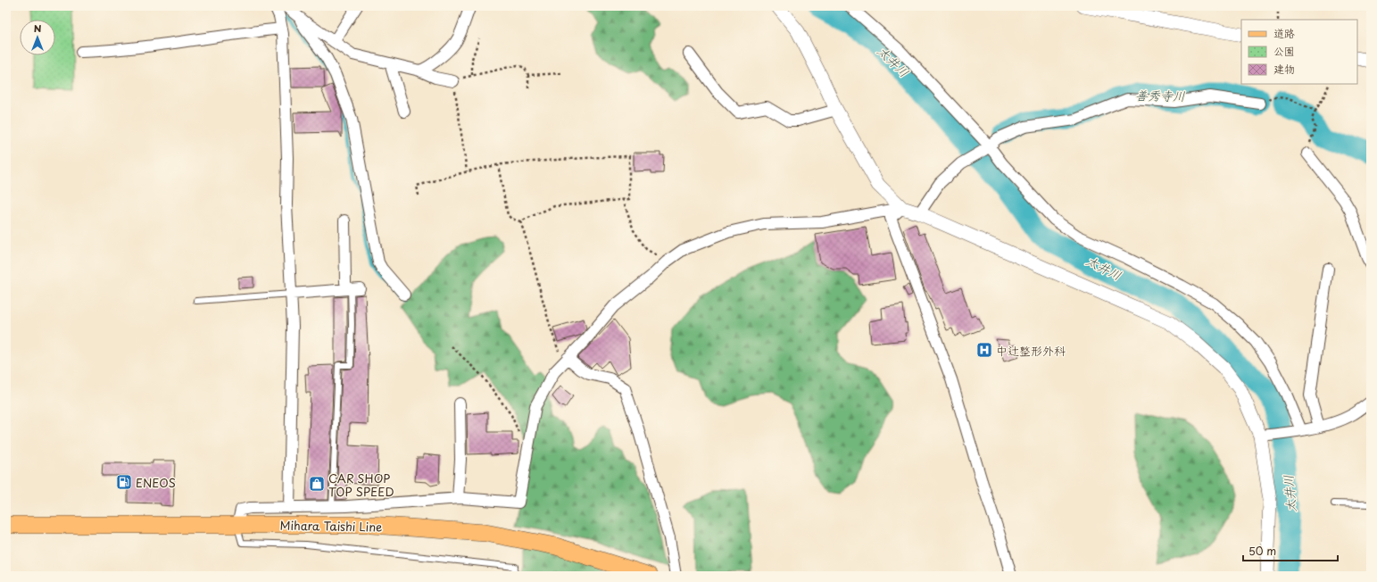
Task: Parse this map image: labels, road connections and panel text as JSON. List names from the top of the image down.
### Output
{
  "streets": {
    "main road": ["Mihara Taishi Line"]
  },
  "water": ["太井川", "善秀寺川"],
  "places": {
    "hospital": ["中辻整形外科"],
    "fuel station": ["ENEOS"],
    "shop": ["CAR SHOP TOP SPEED"]
  },
  "legend": ["道路", "公園", "建物"],
  "scale_bar": "50 m",
  "north": "top"
}
